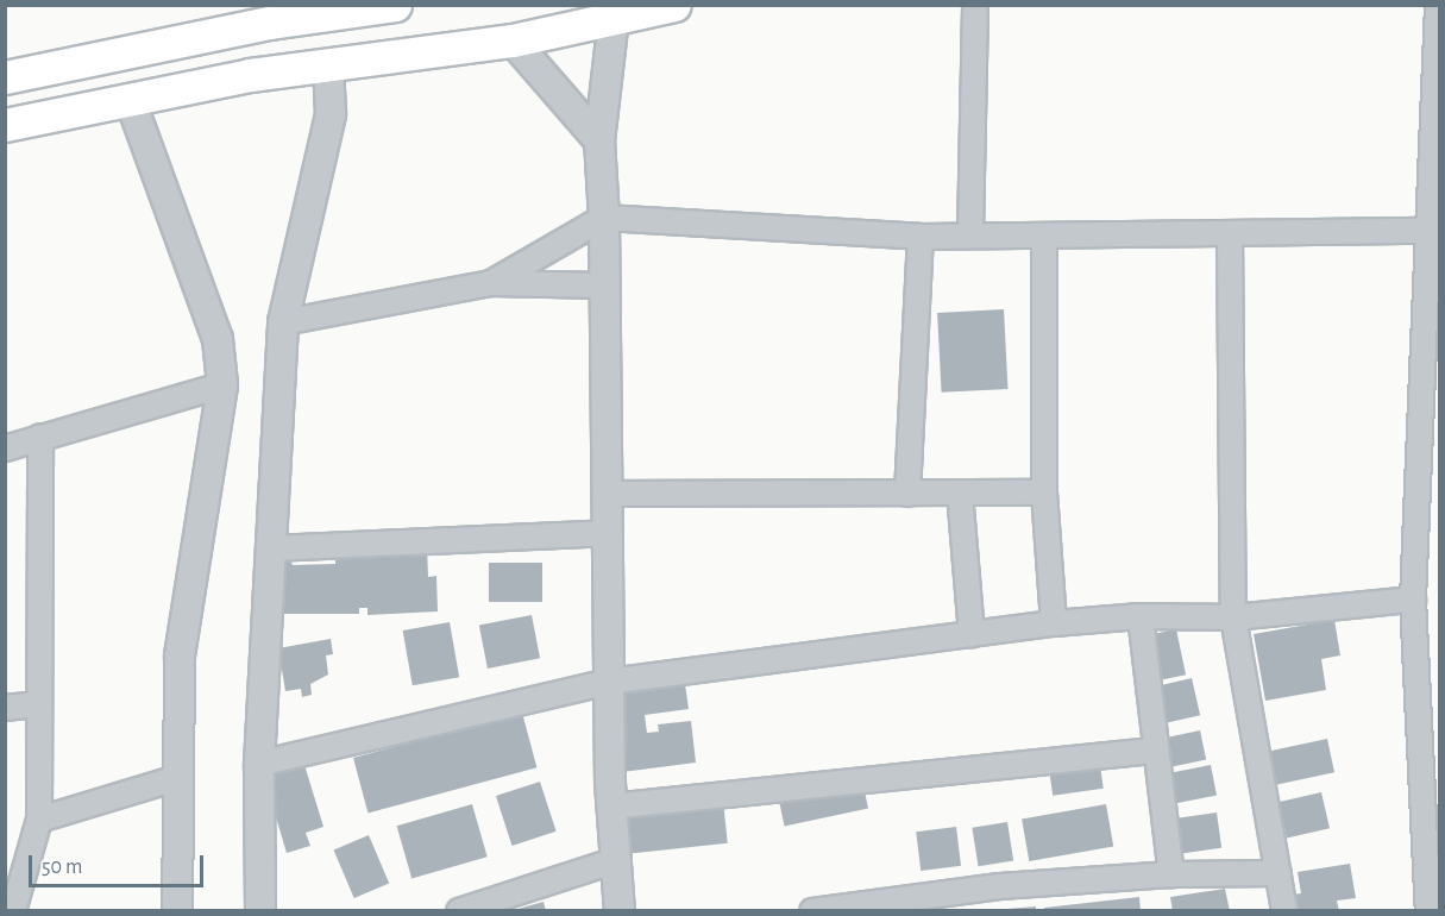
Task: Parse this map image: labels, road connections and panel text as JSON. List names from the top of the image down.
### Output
{
  "scale_bar": "50 m"
}
